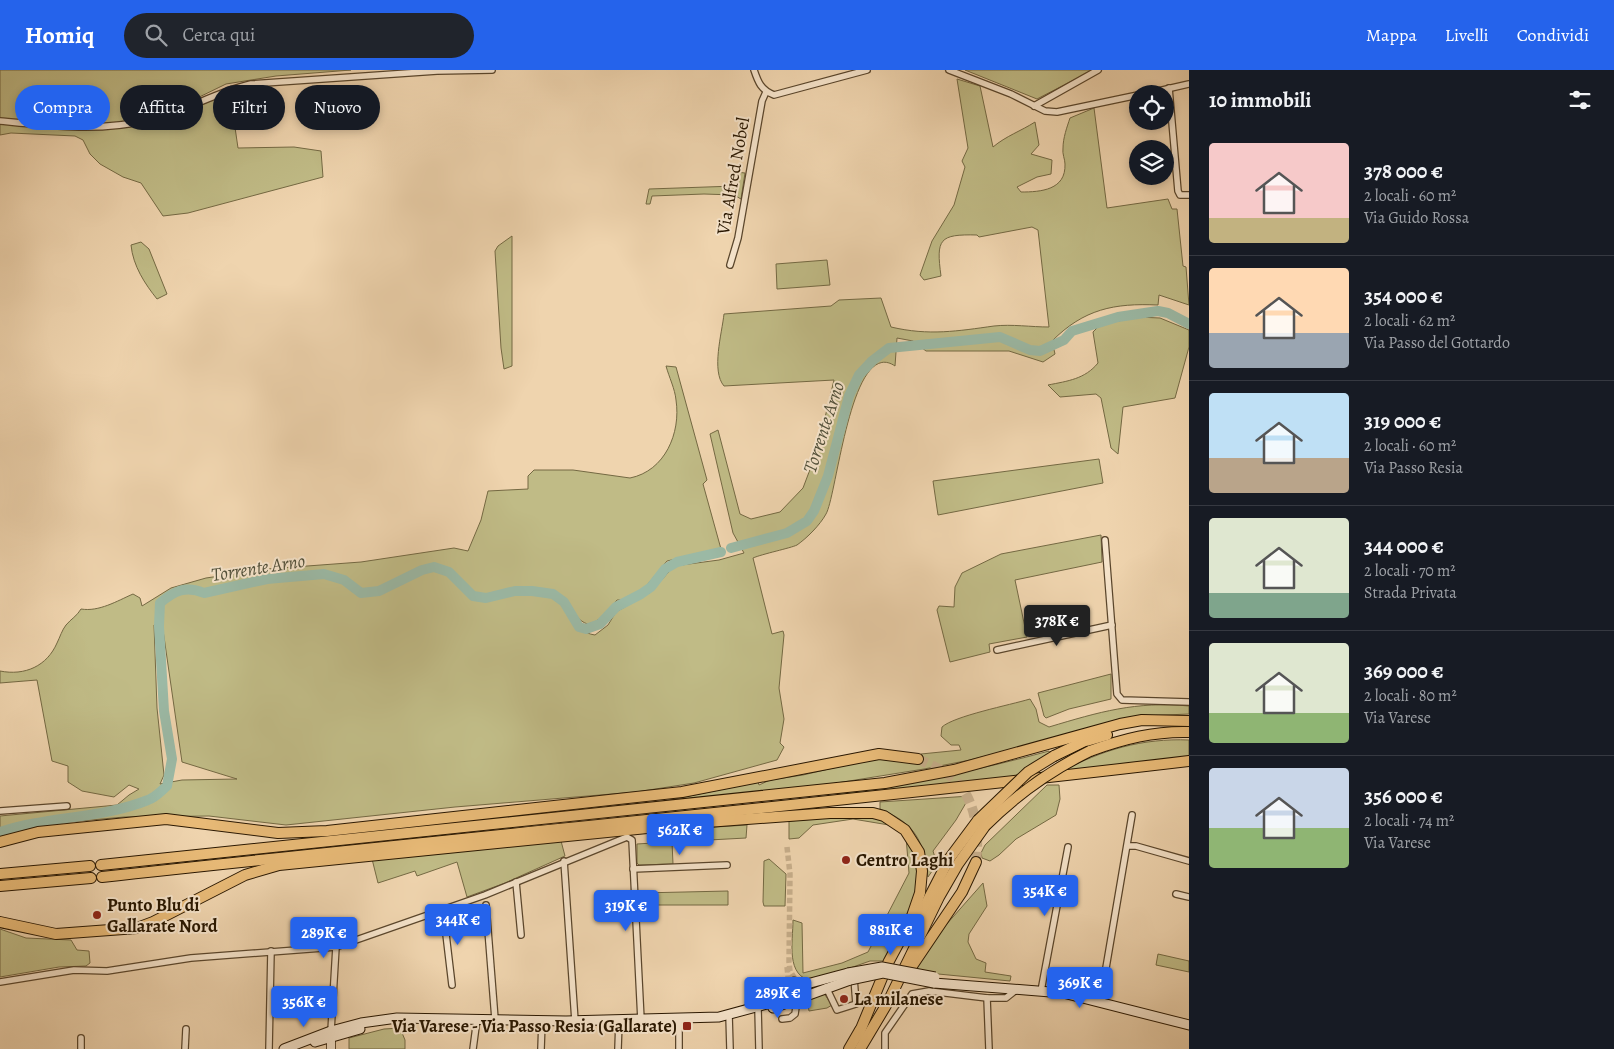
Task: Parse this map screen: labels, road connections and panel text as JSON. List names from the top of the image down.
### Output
{
  "streets": {
    "street": ["Via Alfred Nobel"]
  },
  "water": ["Torrente Arno"],
  "places": {
    "other": ["Centro Laghi", "Punto Blu di Gallarate Nord", "La milanese"],
    "transit": ["Via Varese - Via Passo Resia (Gallarate)"]
  },
  "page": {
    "header": "Homiq",
    "search": "Cerca qui",
    "nav": ["Mappa", "Livelli", "Condividi"],
    "heading": "10 immobili",
    "chip": [
      "Compra",
      "Affitta",
      "Filtri",
      "Nuovo"
    ],
    "list": [
      {
        "name": "378 000 €",
        "note": "2 locali · 60 m² · Via Guido Rossa"
      },
      {
        "name": "354 000 €",
        "note": "2 locali · 62 m² · Via Passo del Gottardo"
      },
      {
        "name": "319 000 €",
        "note": "2 locali · 60 m² · Via Passo Resia"
      },
      {
        "name": "344 000 €",
        "note": "2 locali · 70 m² · Strada Privata"
      },
      {
        "name": "369 000 €",
        "note": "2 locali · 80 m² · Via Varese"
      },
      {
        "name": "356 000 €",
        "note": "2 locali · 74 m² · Via Varese"
      }
    ],
    "price": [
      "378K €",
      "562K €",
      "354K €",
      "319K €",
      "344K €",
      "881K €",
      "289K €",
      "369K €",
      "289K €",
      "356K €"
    ]
  }
}
